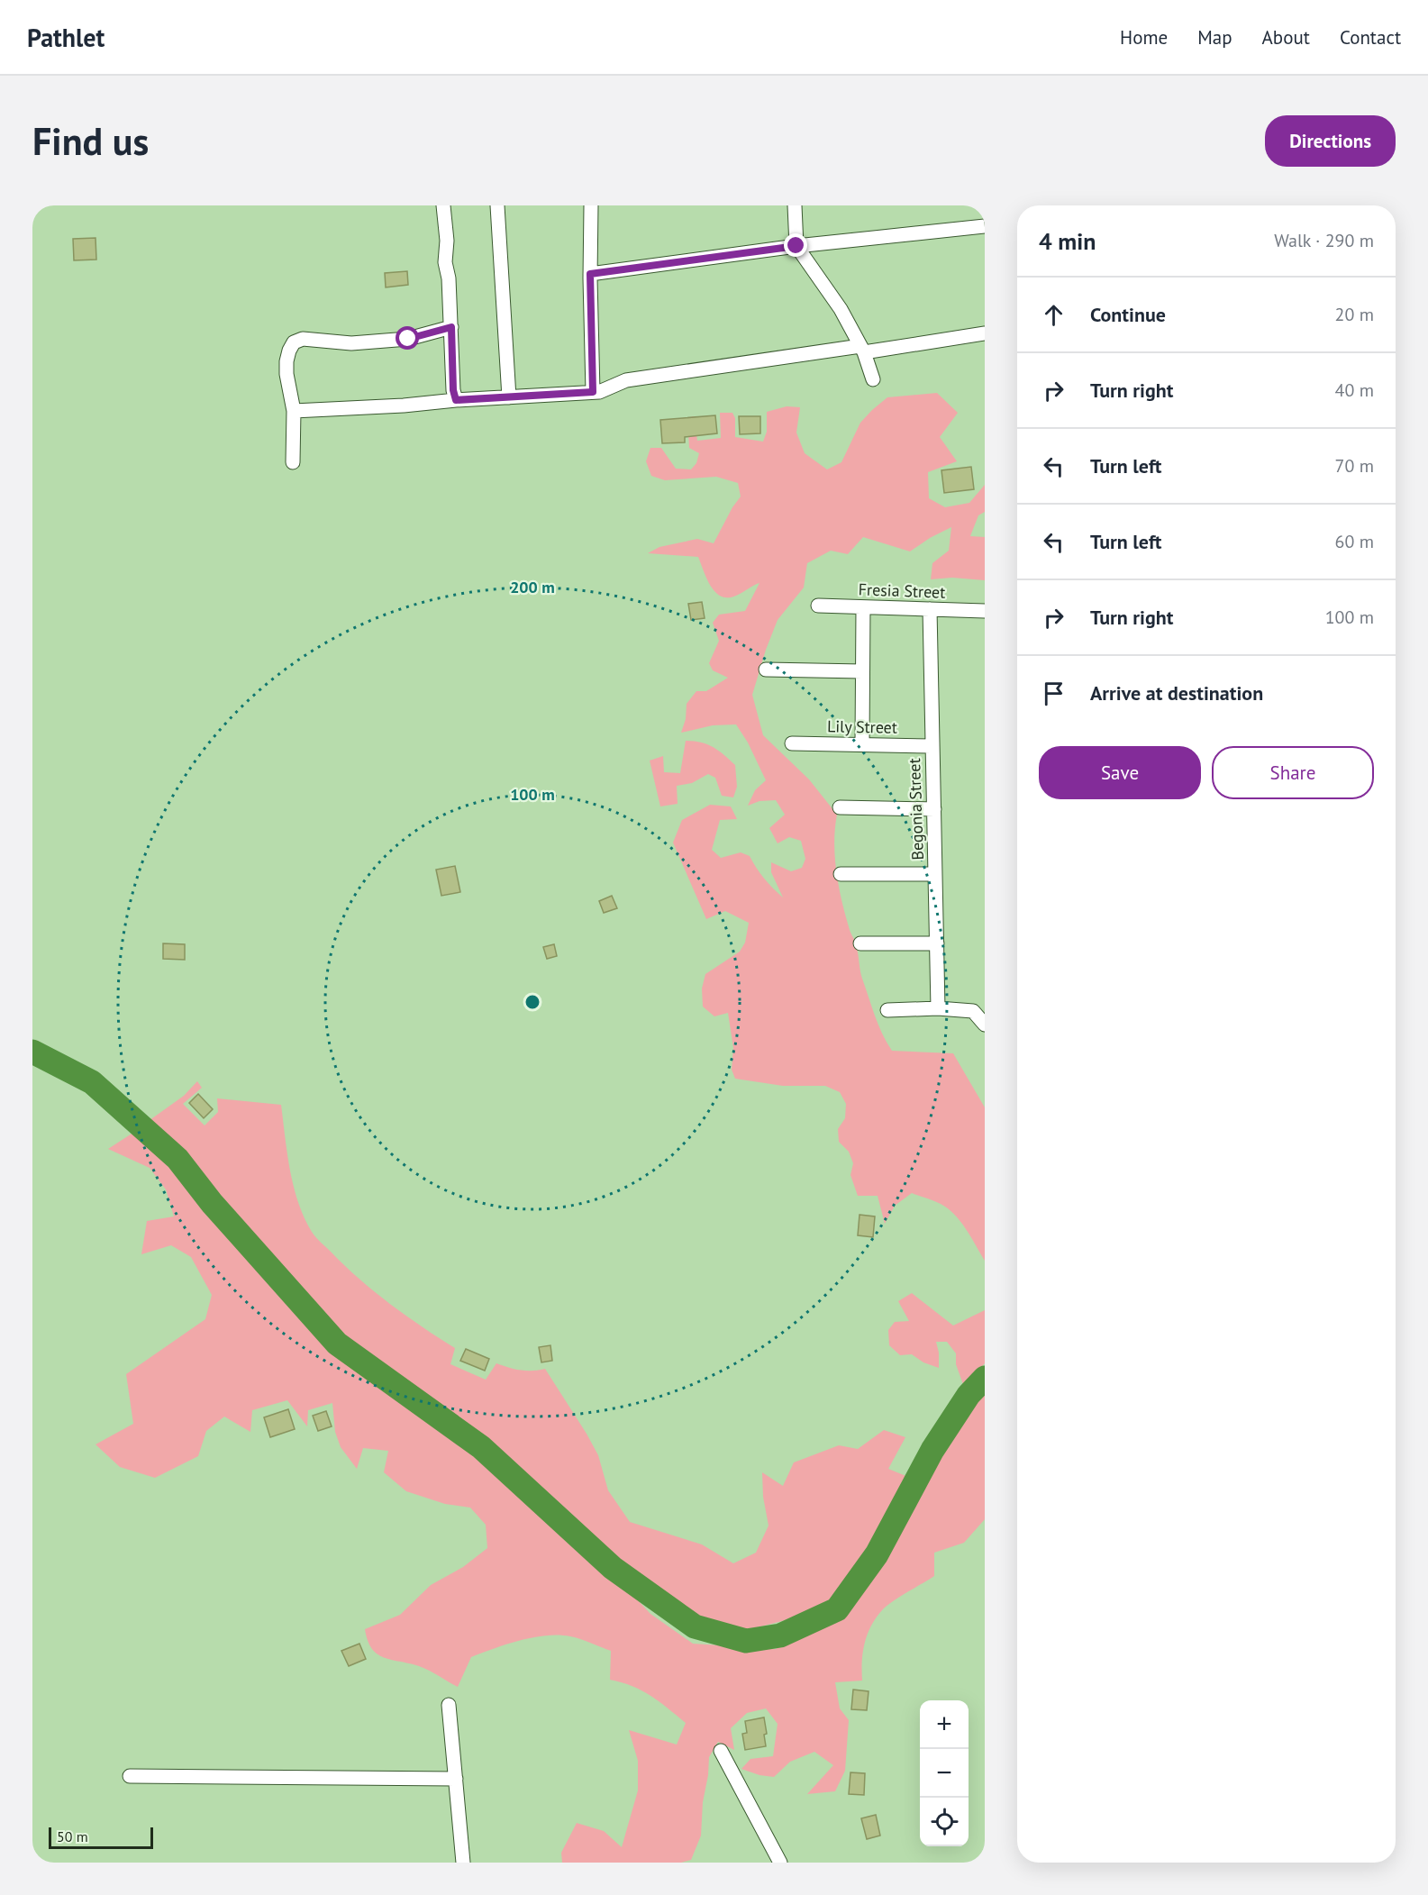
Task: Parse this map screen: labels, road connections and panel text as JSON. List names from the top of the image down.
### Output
{
  "streets": {
    "street": ["Fresia Street", "Lily Street", "Begonia Street"]
  },
  "crossings": [
    ["Fresia Street", "Begonia Street"],
    ["Lily Street", "Begonia Street"]
  ],
  "scale_bar": "50 m",
  "page": {
    "header": "Pathlet",
    "nav": [
      "Home",
      "Map",
      "About",
      "Contact"
    ],
    "buttons": [
      "Directions",
      ["Save", "Share"]
    ],
    "title": "Find us",
    "heading": ["4 min", "Walk · 290 m"],
    "list": [
      ["Continue", "20 m"],
      ["Turn right", "40 m"],
      ["Turn left", "70 m"],
      ["Turn left", "60 m"],
      ["Turn right", "100 m"],
      "Arrive at destination"
    ],
    "map_buttons": ["+", "−"],
    "scale": "50 m"
  },
  "rings": ["200 m", "100 m"]
}
